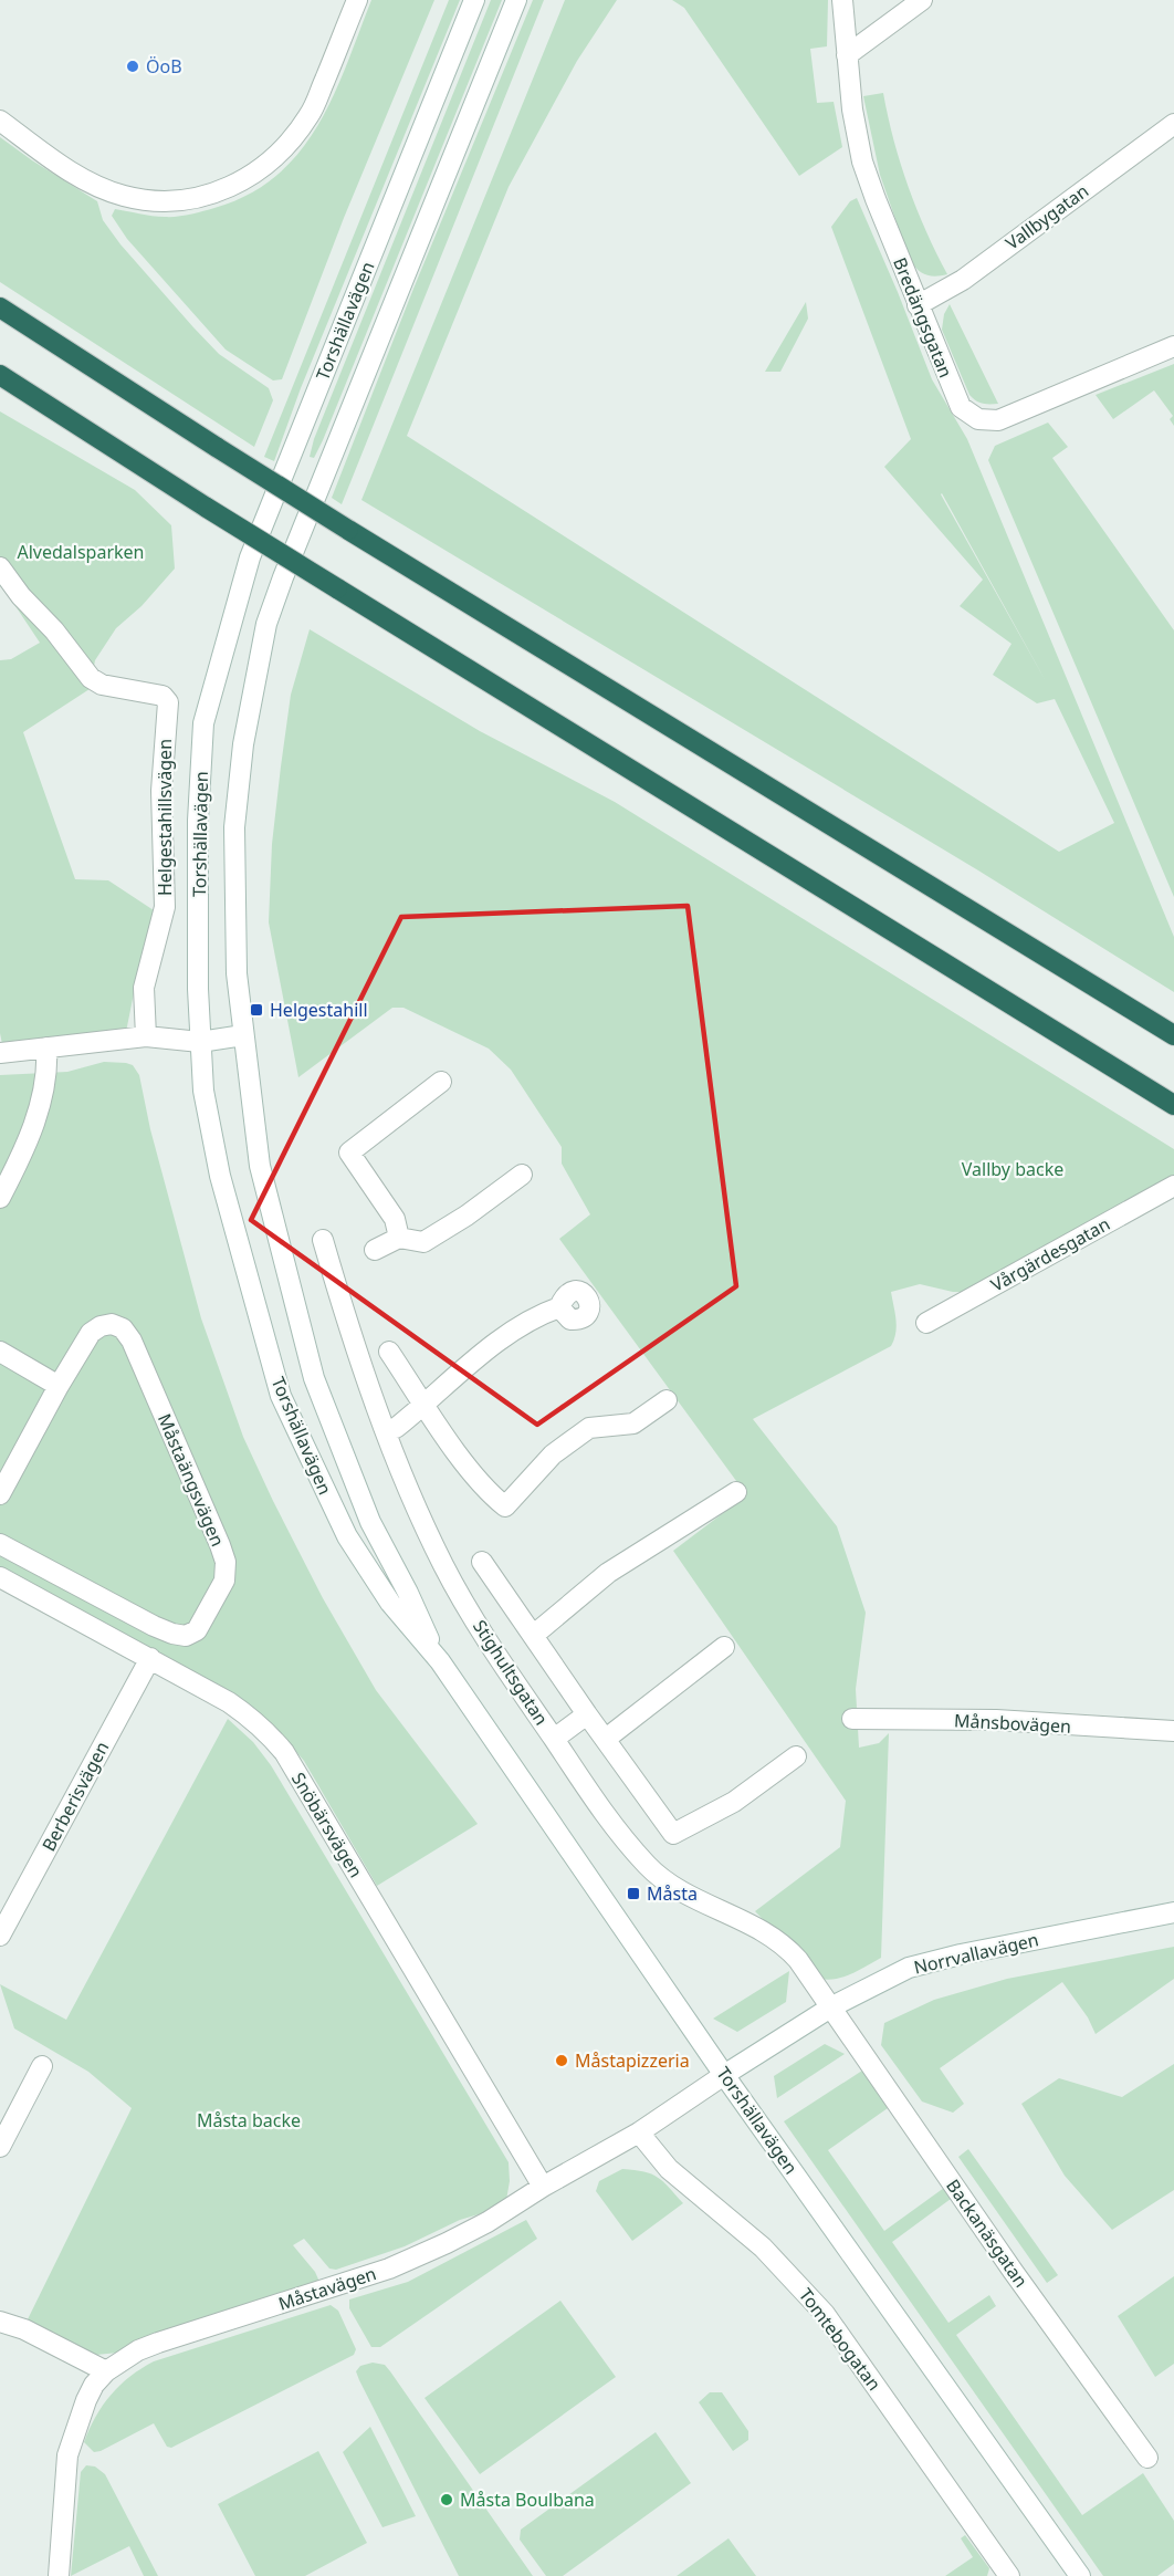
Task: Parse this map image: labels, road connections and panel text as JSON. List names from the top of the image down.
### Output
{
  "streets": {
    "street": [
      "Vallbygatan",
      "Bredängsgatan",
      "Torshällavägen",
      "Helgestahillsvägen",
      "Vårgärdesgatan",
      "Måstaängsvägen",
      "Stighultsgatan",
      "Månsbovägen",
      "Berberisvägen",
      "Snöbärsvägen",
      "Norrvallavägen",
      "Backanäsgatan",
      "Måstavägen",
      "Tomtebogatan"
    ]
  },
  "crossings": [
    ["Vallbygatan", "Bredängsgatan"],
    ["Torshällavägen", "Norrvallavägen"],
    ["Torshällavägen", "Måstavägen"],
    ["Stighultsgatan", "Norrvallavägen"],
    ["Stighultsgatan", "Backanäsgatan"],
    ["Berberisvägen", "Snöbärsvägen"],
    ["Snöbärsvägen", "Måstavägen"],
    ["Norrvallavägen", "Backanäsgatan"],
    ["Norrvallavägen", "Måstavägen"],
    ["Måstavägen", "Tomtebogatan"]
  ],
  "parks": ["Alvedalsparken", "Vallby backe", "Måsta backe"],
  "places": {
    "other": ["ÖoB", "Måstapizzeria", "Måsta Boulbana"],
    "transit": ["Helgestahill", "Måsta"]
  }
}
